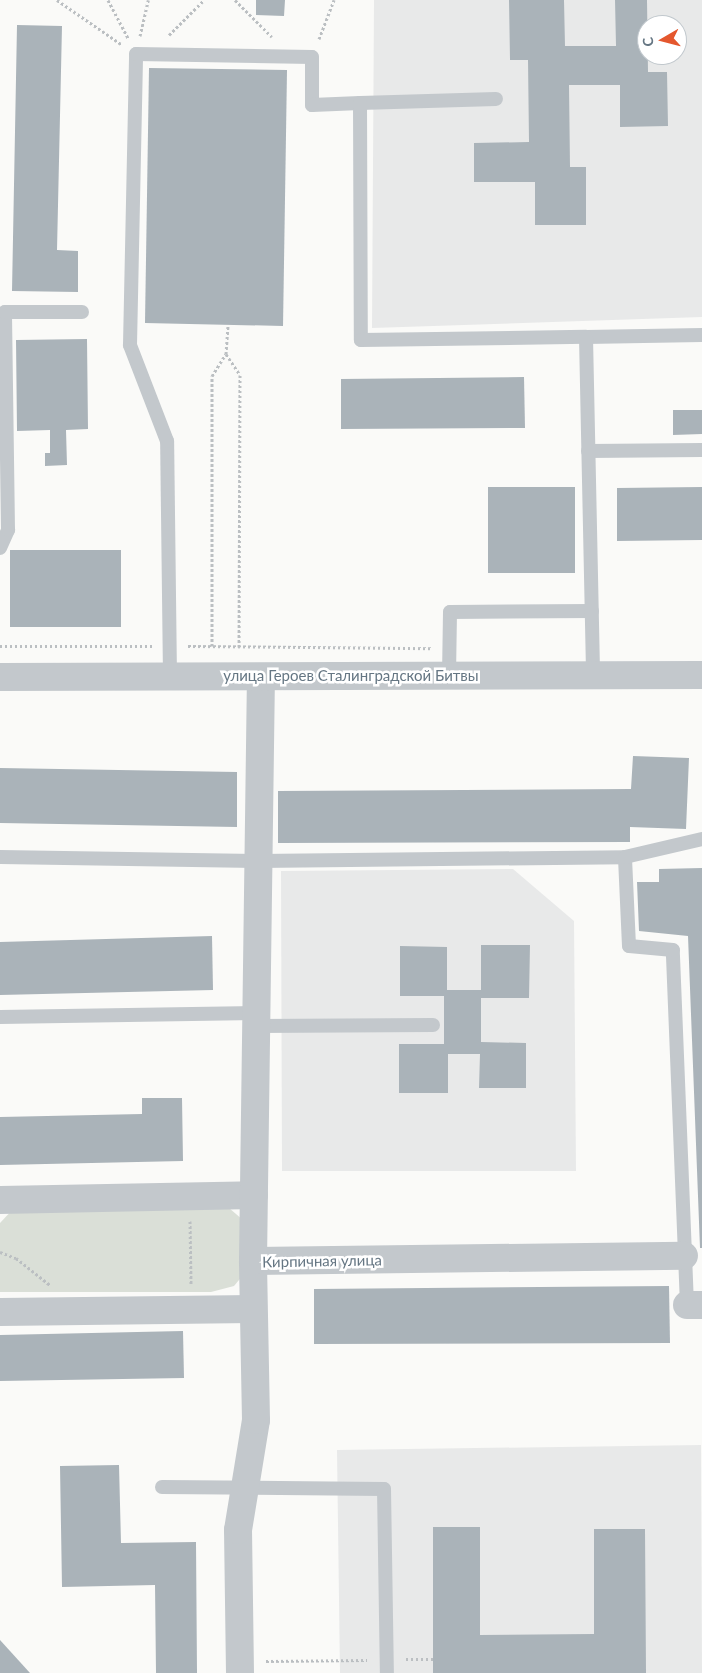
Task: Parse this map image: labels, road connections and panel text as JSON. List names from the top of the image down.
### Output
{
  "streets": {
    "street": ["улица Героев Сталинградской Битвы", "Кирпичная улица"]
  },
  "north": "left"
}
